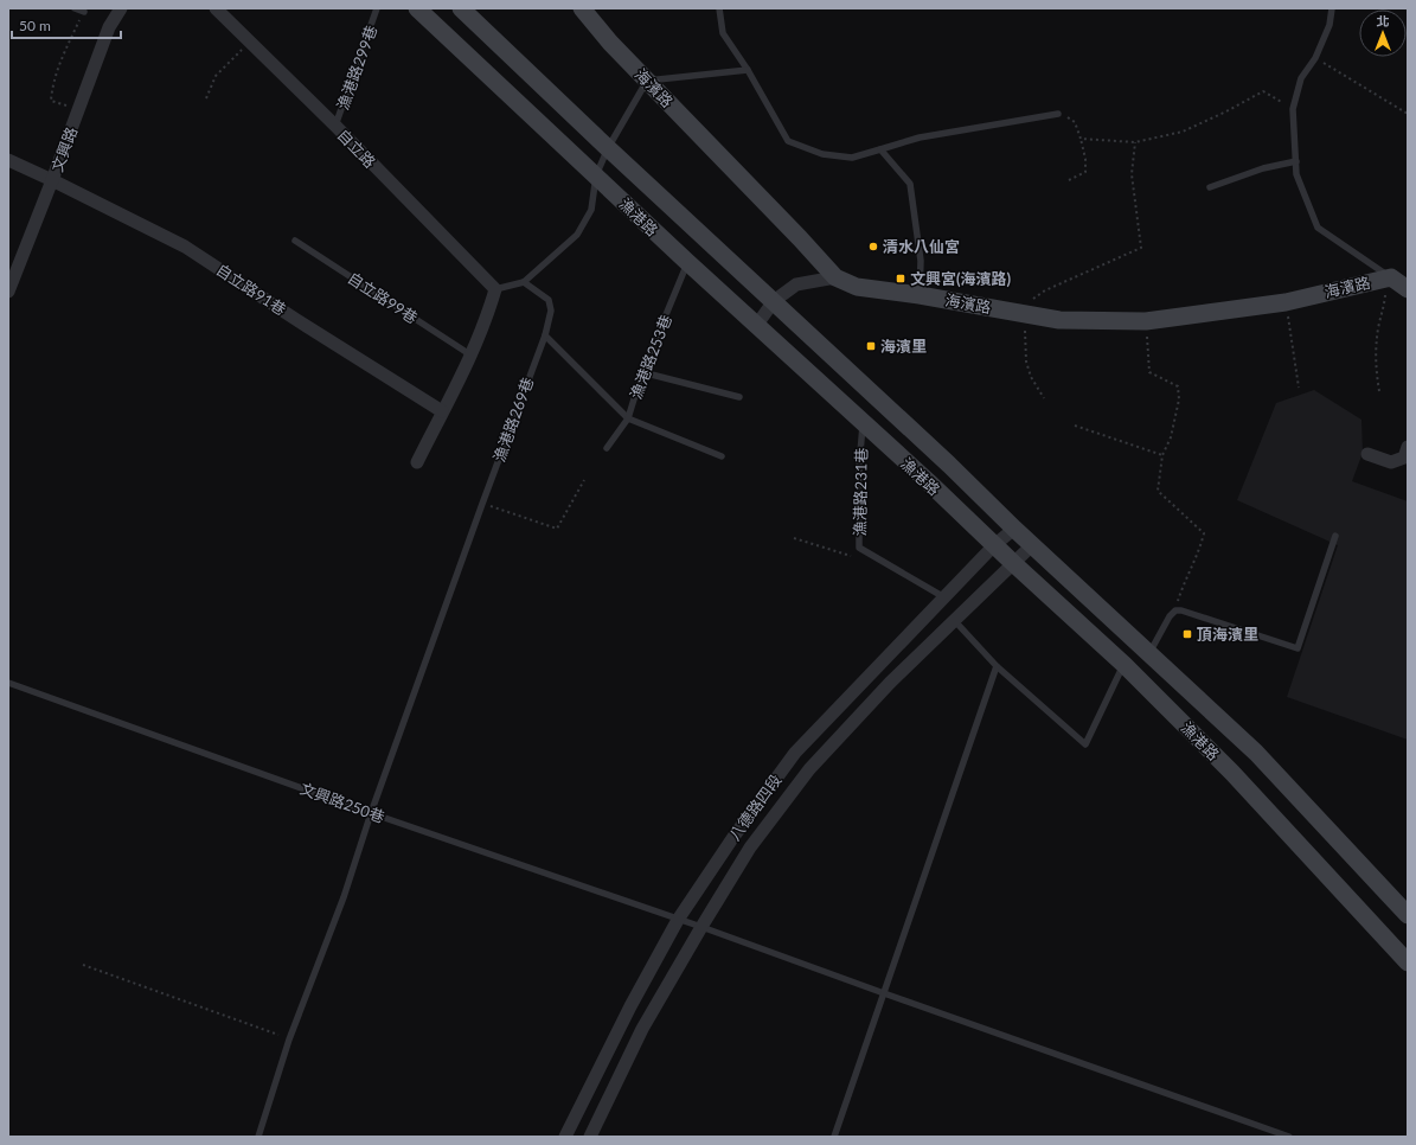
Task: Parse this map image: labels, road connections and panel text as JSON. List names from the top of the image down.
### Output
{
  "streets": {
    "street": [
      "海濱路",
      "自立路",
      "文興路",
      "漁港路",
      "自立路91巷",
      "八德路四段"
    ],
    "lane": [
      "漁港路299巷",
      "自立路99巷",
      "漁港路253巷",
      "漁港路269巷",
      "漁港路231巷",
      "文興路250巷"
    ]
  },
  "crossings": [
    ["漁港路299巷", "自立路"],
    ["文興路", "自立路91巷"],
    ["漁港路", "漁港路253巷"],
    ["漁港路", "漁港路231巷"],
    ["漁港路", "八德路四段"],
    ["漁港路269巷", "文興路250巷"],
    ["漁港路231巷", "八德路四段"],
    ["文興路250巷", "八德路四段"]
  ],
  "places": {
    "other": ["清水八仙宮"],
    "transit": ["文興宮(海濱路)", "海濱里", "頂海濱里"]
  },
  "scale_bar": "50 m",
  "north": "top"
}
